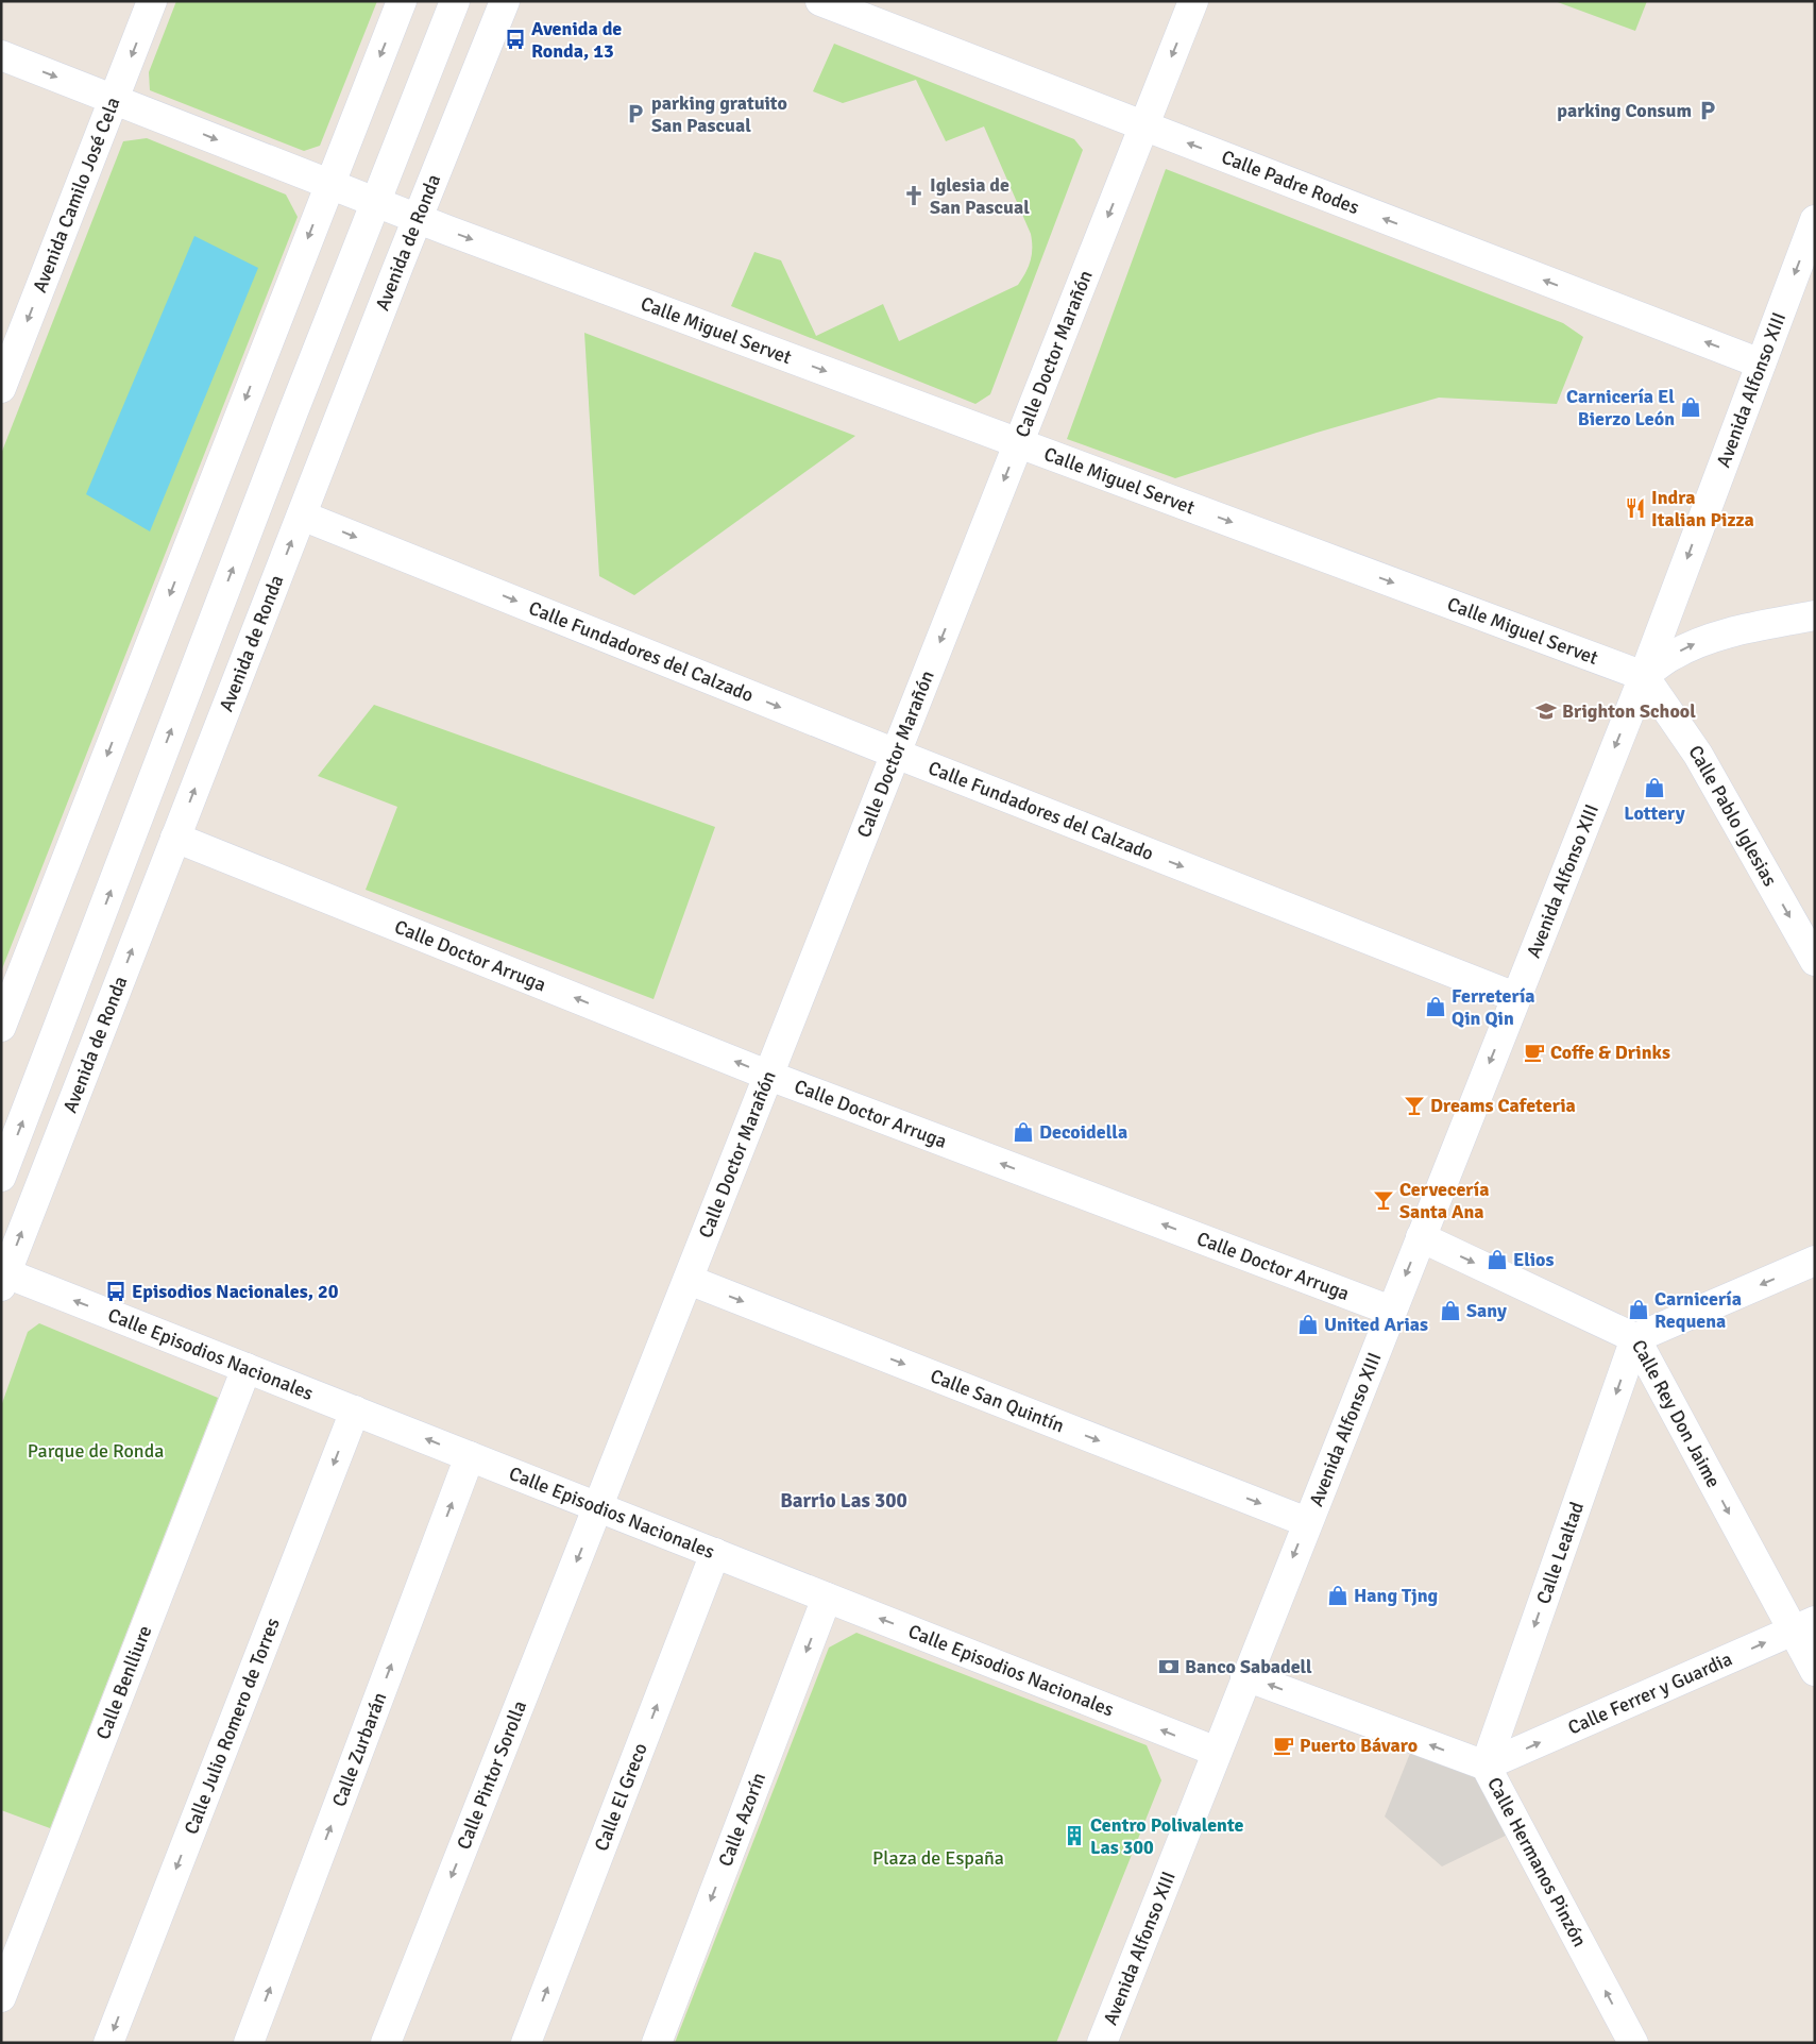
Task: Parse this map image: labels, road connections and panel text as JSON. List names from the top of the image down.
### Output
{
  "streets": {
    "street": [
      "Calle Padre Rodes",
      "Avenida Camilo José Cela",
      "Avenida de Ronda",
      "Calle Miguel Servet",
      "Calle Doctor Marañón",
      "Avenida Alfonso XIII",
      "Calle Fundadores del Calzado",
      "Calle Pablo Iglesias",
      "Calle Doctor Arruga",
      "Calle Episodios Nacionales",
      "Calle San Quintín",
      "Calle Rey Don Jaime",
      "Calle Lealtad",
      "Calle Benlliure",
      "Calle Ferrer y Guardia",
      "Calle Julio Romero de Torres",
      "Calle Zurbarán",
      "Calle Pintor Sorolla",
      "Calle El Greco",
      "Calle Azorín",
      "Calle Hermanos Pinzón"
    ]
  },
  "crossings": [
    ["Calle Padre Rodes", "Calle Doctor Marañón"],
    ["Calle Padre Rodes", "Avenida Alfonso XIII"],
    ["Avenida Camilo José Cela", "Calle Miguel Servet"],
    ["Avenida de Ronda", "Calle Miguel Servet"],
    ["Avenida de Ronda", "Calle Fundadores del Calzado"],
    ["Avenida de Ronda", "Calle Doctor Arruga"],
    ["Avenida de Ronda", "Calle Episodios Nacionales"],
    ["Calle Miguel Servet", "Calle Doctor Marañón"],
    ["Calle Miguel Servet", "Avenida Alfonso XIII"],
    ["Calle Miguel Servet", "Calle Pablo Iglesias"],
    ["Calle Doctor Marañón", "Calle Fundadores del Calzado"],
    ["Calle Doctor Marañón", "Calle Doctor Arruga"],
    ["Calle Doctor Marañón", "Calle Episodios Nacionales"],
    ["Calle Doctor Marañón", "Calle San Quintín"],
    ["Calle Doctor Marañón", "Calle Pintor Sorolla"],
    ["Avenida Alfonso XIII", "Calle Fundadores del Calzado"],
    ["Avenida Alfonso XIII", "Calle Pablo Iglesias"],
    ["Avenida Alfonso XIII", "Calle Doctor Arruga"],
    ["Avenida Alfonso XIII", "Calle Episodios Nacionales"],
    ["Avenida Alfonso XIII", "Calle San Quintín"],
    ["Avenida Alfonso XIII", "Calle Rey Don Jaime"],
    ["Avenida Alfonso XIII", "Calle Hermanos Pinzón"],
    ["Calle Episodios Nacionales", "Calle Benlliure"],
    ["Calle Episodios Nacionales", "Calle Julio Romero de Torres"],
    ["Calle Episodios Nacionales", "Calle Zurbarán"],
    ["Calle Episodios Nacionales", "Calle Pintor Sorolla"],
    ["Calle Episodios Nacionales", "Calle El Greco"],
    ["Calle Episodios Nacionales", "Calle Azorín"],
    ["Calle Rey Don Jaime", "Calle Lealtad"],
    ["Calle Rey Don Jaime", "Calle Ferrer y Guardia"],
    ["Calle Lealtad", "Calle Ferrer y Guardia"],
    ["Calle Lealtad", "Calle Hermanos Pinzón"],
    ["Calle Ferrer y Guardia", "Calle Hermanos Pinzón"]
  ],
  "one_way": [
    "Calle Padre Rodes",
    "Calle Miguel Servet",
    "Calle Doctor Marañón",
    "Avenida Alfonso XIII",
    "Calle Fundadores del Calzado",
    "Calle Pablo Iglesias",
    "Calle Doctor Arruga",
    "Calle Episodios Nacionales",
    "Calle San Quintín",
    "Calle Rey Don Jaime",
    "Calle Lealtad",
    "Calle Ferrer y Guardia",
    "Calle Julio Romero de Torres",
    "Calle Zurbarán",
    "Calle Pintor Sorolla",
    "Calle El Greco",
    "Calle Azorín",
    "Calle Hermanos Pinzón"
  ],
  "districts": ["Barrio Las 300"],
  "parks": ["Parque de Ronda", "Plaza de España"],
  "places": {
    "bus stop": ["Avenida de Ronda, 13", "Episodios Nacionales, 20"],
    "parking": ["parking Consum", "parking gratuito San Pascual"],
    "church": ["Iglesia de San Pascual"],
    "shop": [
      "Carnicería El Bierzo León",
      "Lottery",
      "Ferretería Qin Qin",
      "Decoidella",
      "Elios",
      "Carnicería Requena",
      "Sany",
      "United Arias",
      "Hang Tjng"
    ],
    "restaurant": ["Indra Italian Pizza"],
    "school or university": ["Brighton School"],
    "cafe": ["Coffe & Drinks", "Puerto Bávaro"],
    "bar": ["Dreams Cafeteria", "Cervecería Santa Ana"],
    "bank": ["Banco Sabadell"],
    "building": ["Centro Polivalente Las 300"]
  }
}
